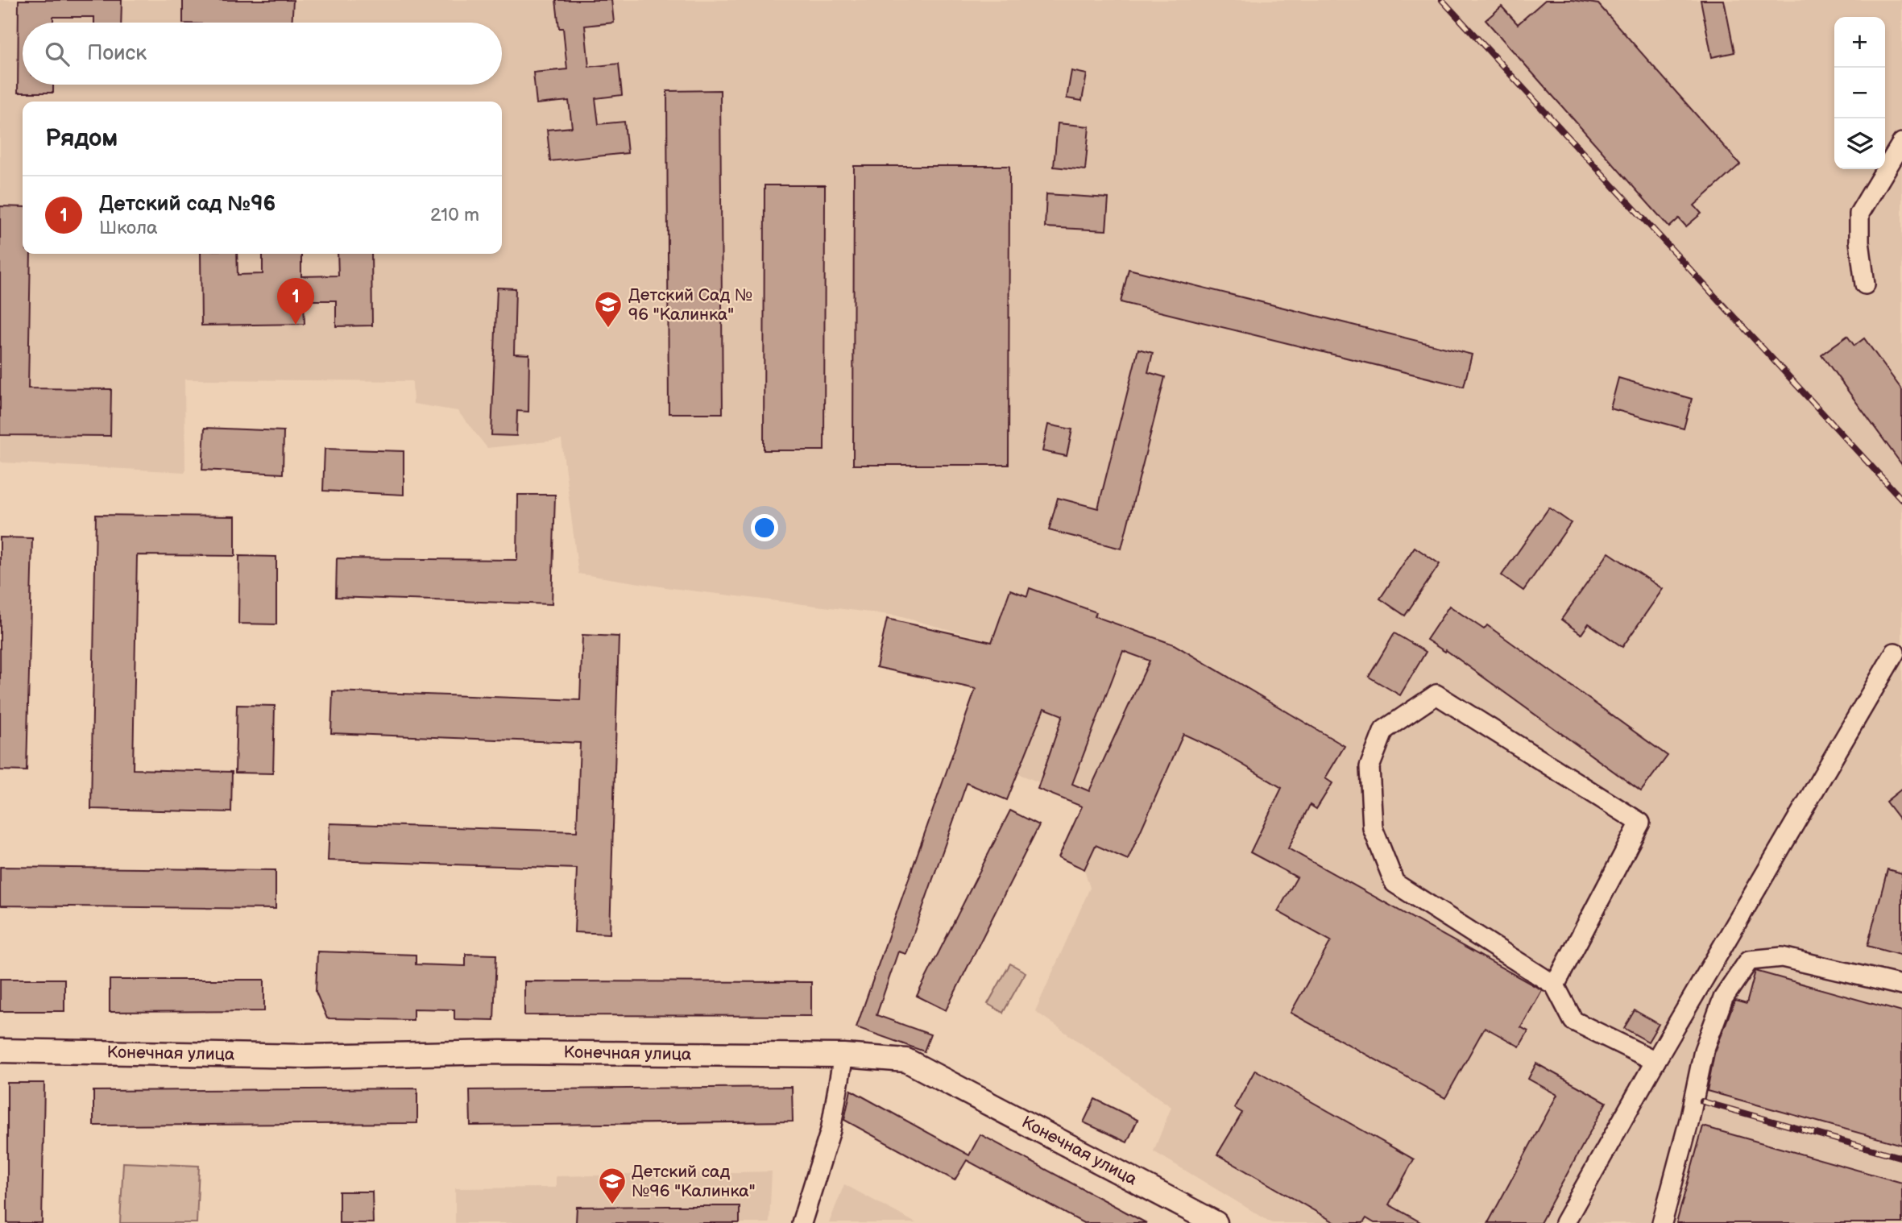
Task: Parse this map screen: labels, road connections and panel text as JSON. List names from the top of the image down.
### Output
{
  "streets": {
    "street": ["Конечная улица"]
  },
  "places": {
    "school or university": ["Детский Сад № 96 \"Калинка\"", "Детский сад №96 \"Калинка\""]
  },
  "page": {
    "map_buttons": ["+", "−"],
    "search": "Поиск",
    "heading": "Рядом",
    "list": [
      {
        "mark": "1",
        "name": "Детский сад №96",
        "note": "Школа",
        "value": "210 m"
      }
    ],
    "pins": "1"
  }
}
